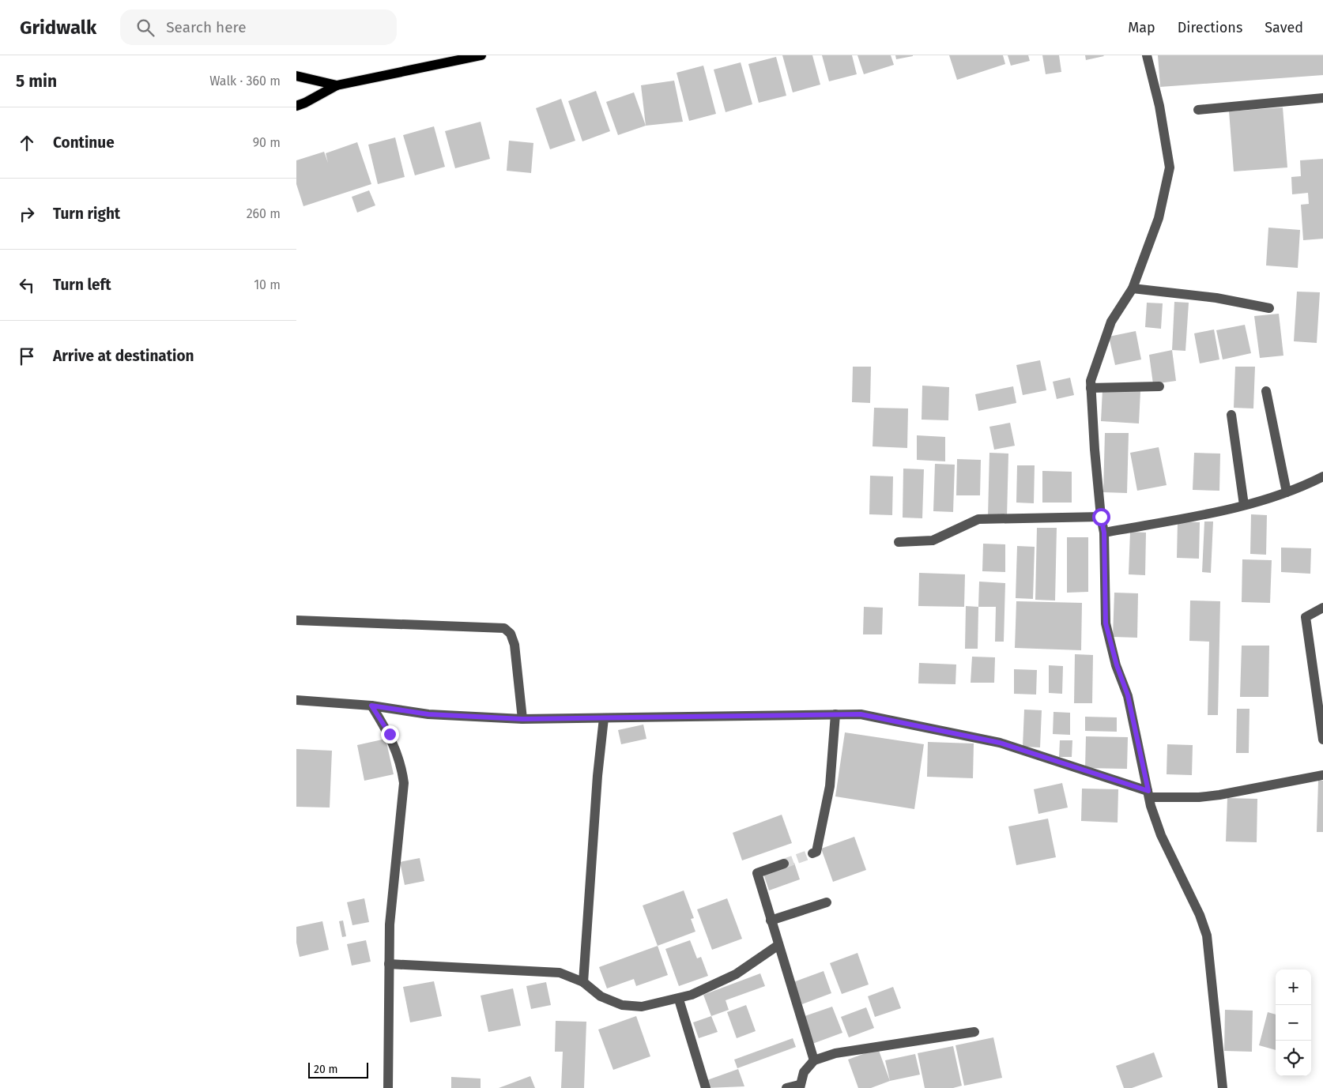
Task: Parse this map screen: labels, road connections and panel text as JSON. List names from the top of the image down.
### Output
{
  "scale_bar": "20 m",
  "page": {
    "header": "Gridwalk",
    "search": "Search here",
    "nav": ["Map", "Directions", "Saved"],
    "heading": ["5 min", "Walk · 360 m"],
    "list": [
      ["Continue", "90 m"],
      ["Turn right", "260 m"],
      ["Turn left", "10 m"],
      "Arrive at destination"
    ],
    "map_buttons": ["+", "−"],
    "scale": "20 m"
  }
}
